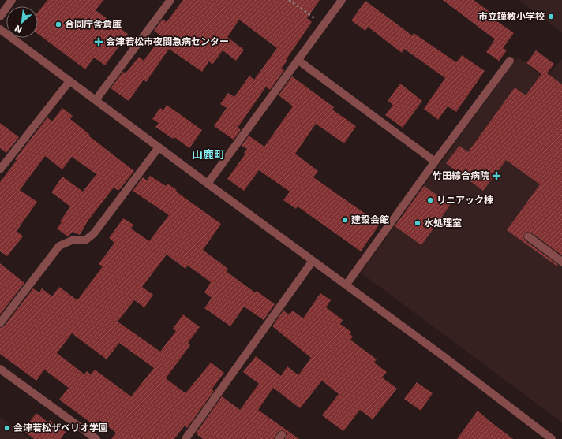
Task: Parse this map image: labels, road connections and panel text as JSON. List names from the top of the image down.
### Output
{
  "districts": ["山鹿町"],
  "places": {
    "other": [
      "市立謹教小学校",
      "合同庁舎倉庫",
      "リニアック棟",
      "建設会館",
      "水処理室",
      "会津若松ザベリオ学園"
    ],
    "health": ["会津若松市夜間急病センター", "竹田綜合病院"]
  },
  "north": "bottom left"
}
